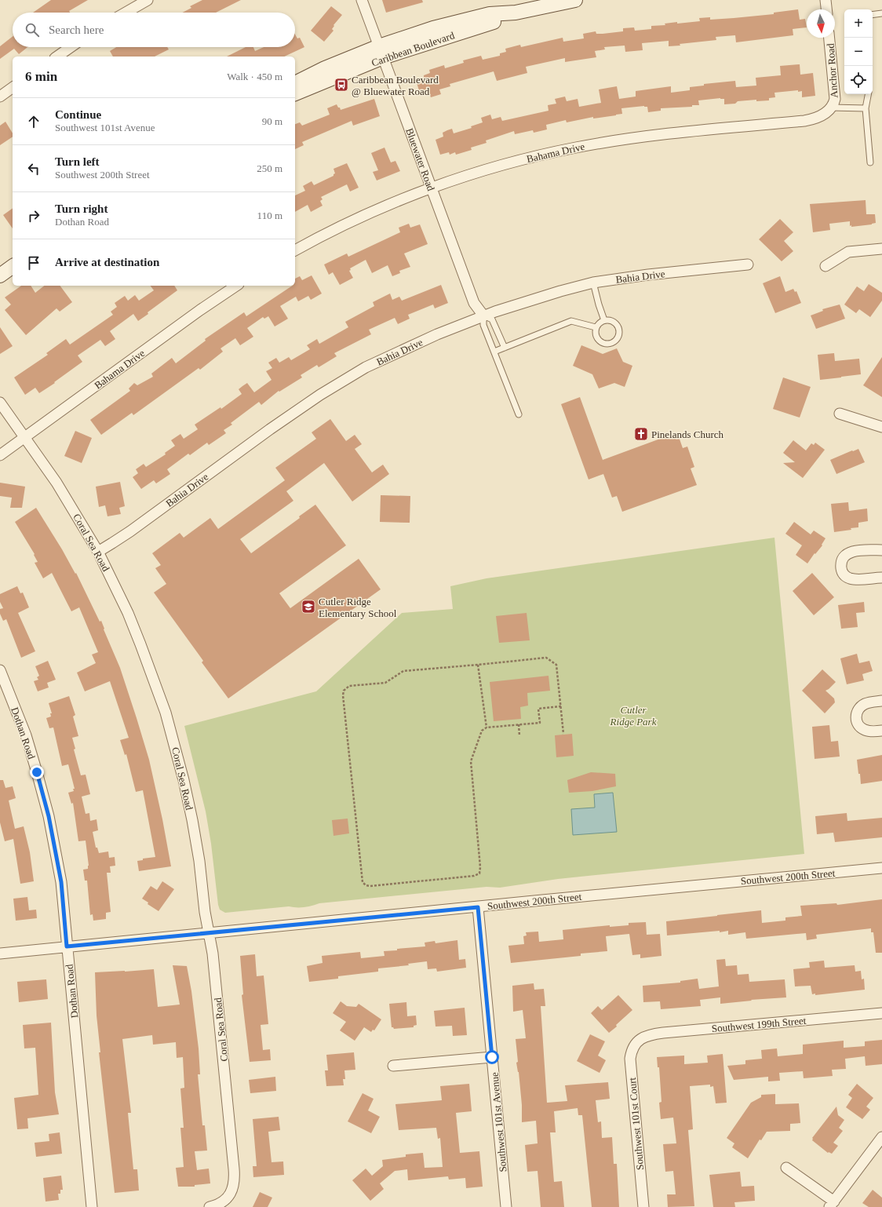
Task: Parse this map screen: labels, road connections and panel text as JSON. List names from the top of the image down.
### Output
{
  "streets": {
    "street": [
      "Caribbean Boulevard",
      "Anchor Road",
      "Bahama Drive",
      "Bluewater Road",
      "Bahia Drive",
      "Coral Sea Road",
      "Dothan Road",
      "Southwest 200th Street",
      "Southwest 199th Street",
      "Southwest 101st Avenue",
      "Southwest 101st Court"
    ]
  },
  "crossings": [
    ["Caribbean Boulevard", "Bluewater Road"],
    ["Anchor Road", "Bahama Drive"],
    ["Bahama Drive", "Bluewater Road"],
    ["Bahama Drive", "Coral Sea Road"],
    ["Bluewater Road", "Bahia Drive"],
    ["Bahia Drive", "Coral Sea Road"],
    ["Coral Sea Road", "Southwest 200th Street"],
    ["Dothan Road", "Southwest 200th Street"],
    ["Southwest 200th Street", "Southwest 101st Avenue"],
    ["Southwest 199th Street", "Southwest 101st Court"]
  ],
  "parks": ["Cutler Ridge Park"],
  "places": {
    "bus stop": ["Caribbean Boulevard @ Bluewater Road"],
    "church": ["Pinelands Church"],
    "school or university": ["Cutler Ridge Elementary School"]
  },
  "north": "bottom",
  "page": {
    "map_buttons": ["+", "−"],
    "search": "Search here",
    "heading": ["6 min", "Walk · 450 m"],
    "list": [
      ["Continue", "Southwest 101st Avenue", "90 m"],
      ["Turn left", "Southwest 200th Street", "250 m"],
      ["Turn right", "Dothan Road", "110 m"],
      "Arrive at destination"
    ]
  }
}
